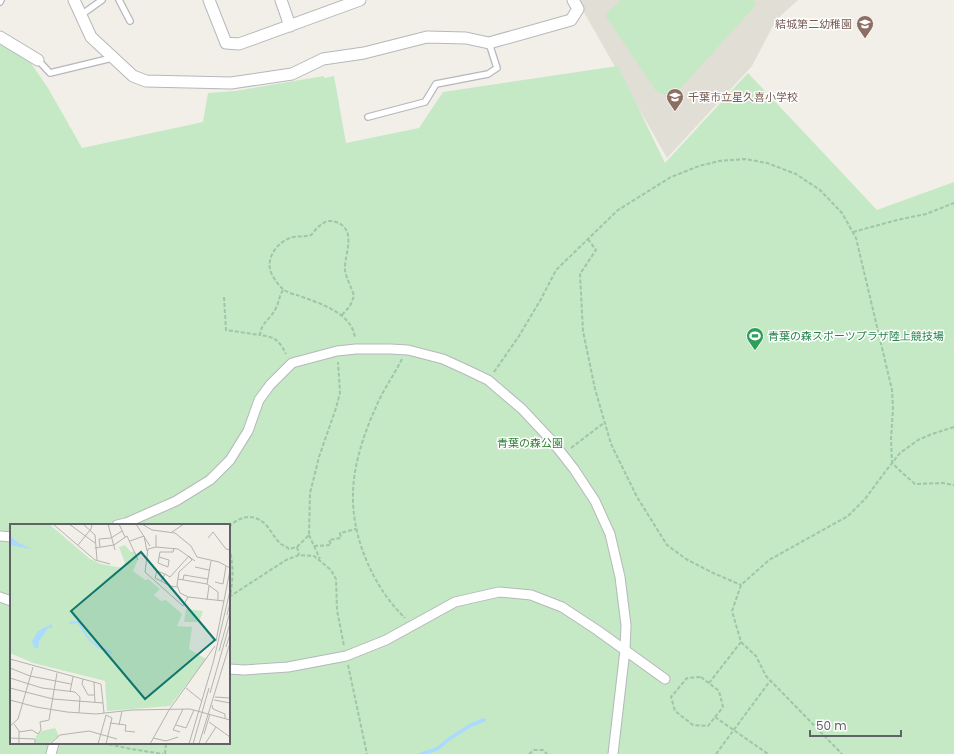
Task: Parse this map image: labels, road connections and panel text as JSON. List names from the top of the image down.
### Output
{
  "parks": ["青葉の森公園"],
  "places": {
    "school or university": ["結城第二幼稚園", "千葉市立星久喜小学校"],
    "sports": ["青葉の森スポーツプラザ陸上競技場"]
  },
  "scale_bar": "50 m"
}
